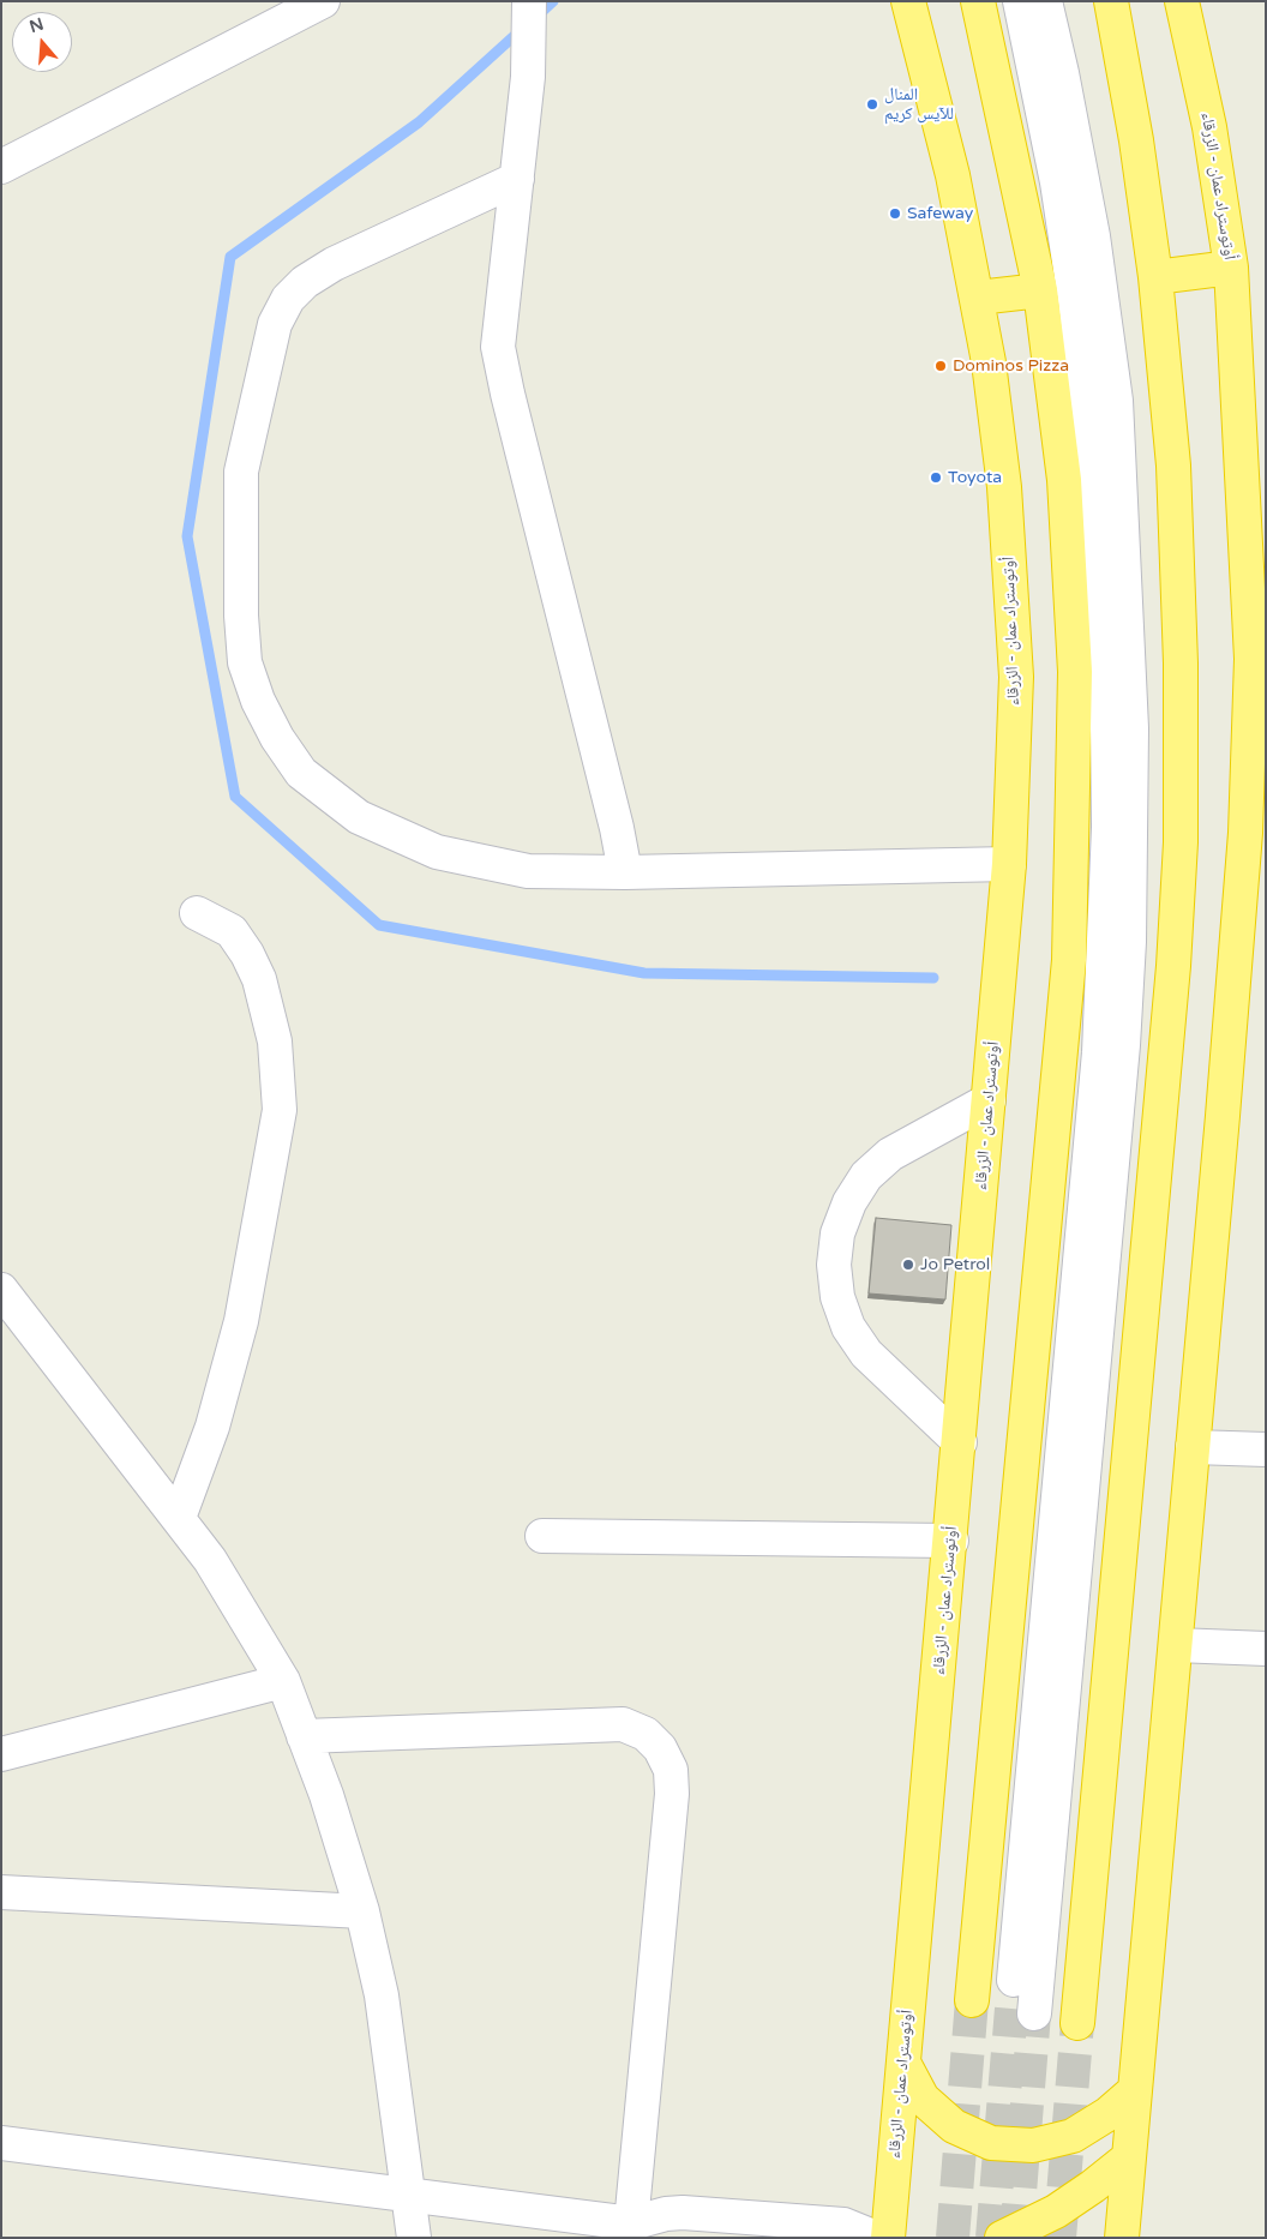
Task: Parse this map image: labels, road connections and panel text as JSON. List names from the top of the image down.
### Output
{
  "streets": {
    "highway": ["أوتوستراد عمان - الزرقاء"]
  },
  "places": [
    "المنال للآيس كريم",
    "Safeway",
    "Dominos Pizza",
    "Toyota",
    "Jo Petrol"
  ],
  "north": "top"
}
